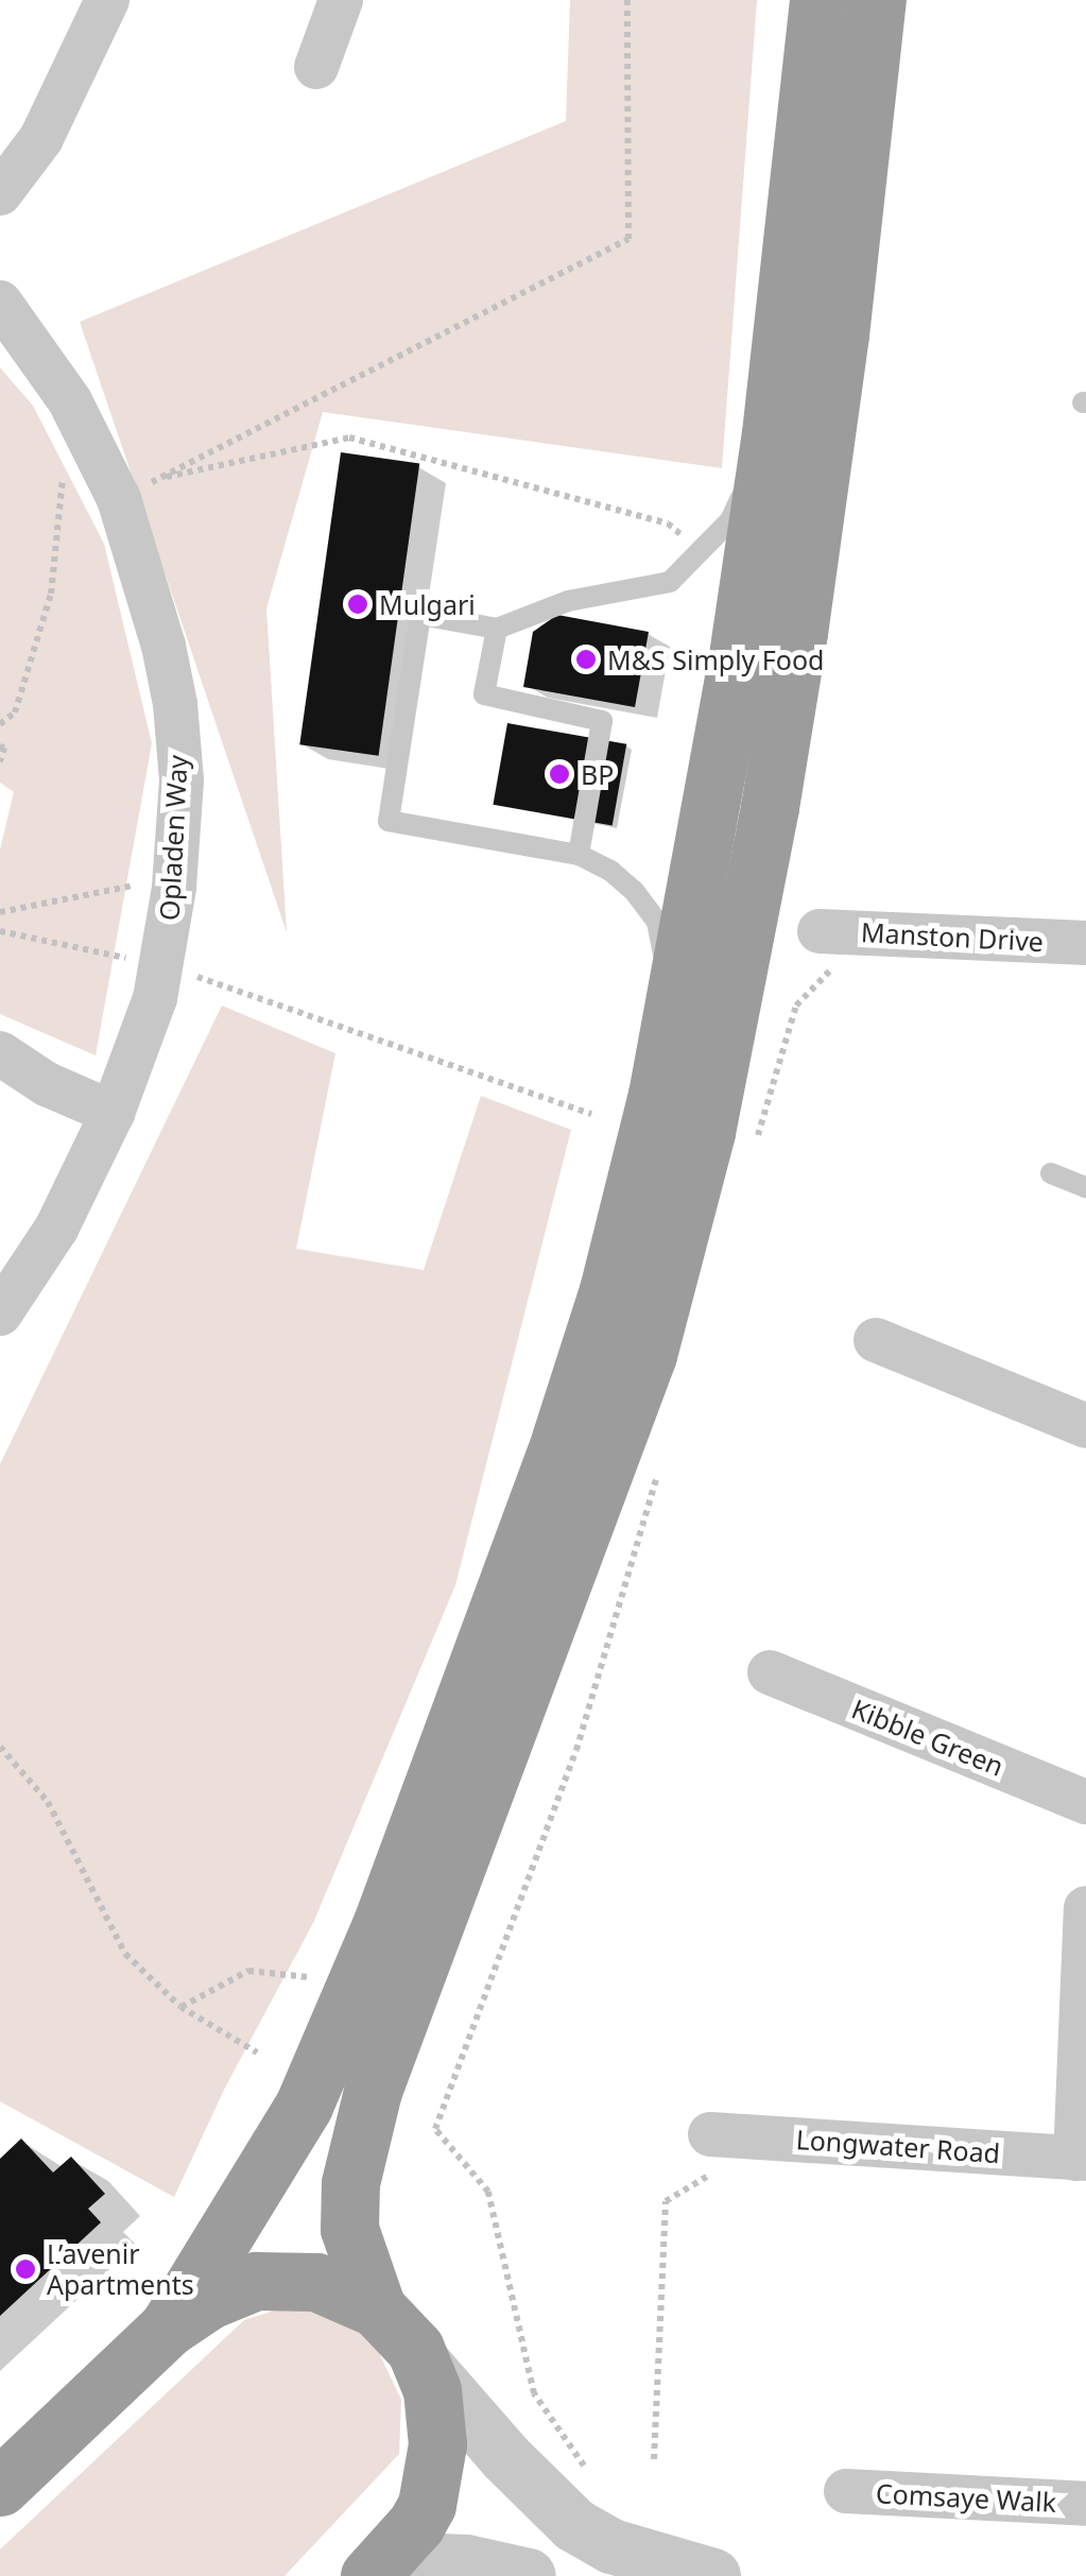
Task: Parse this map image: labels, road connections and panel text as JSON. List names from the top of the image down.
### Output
{
  "streets": {
    "street": [
      "Opladen Way",
      "Manston Drive",
      "Kibble Green",
      "Longwater Road",
      "Comsaye Walk"
    ]
  },
  "places": [
    "Mulgari",
    "M&S Simply Food",
    "BP",
    "L’avenir Apartments"
  ]
}
